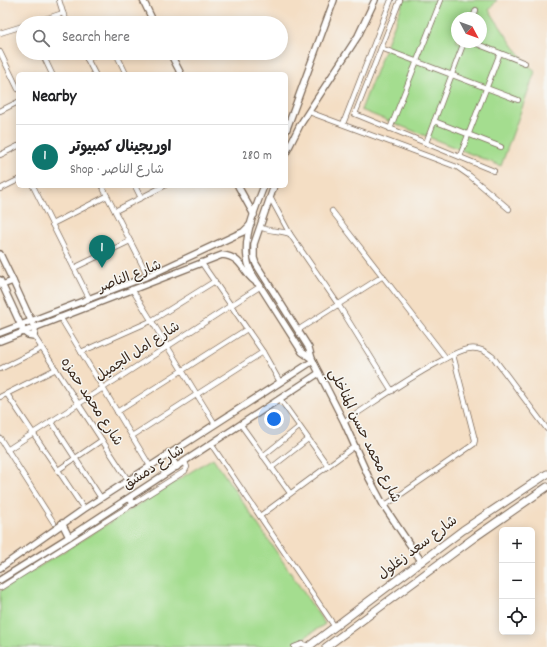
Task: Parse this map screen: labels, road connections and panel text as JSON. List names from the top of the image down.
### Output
{
  "streets": {
    "main road": ["شارع سعد زغلول"],
    "street": [
      "شارع الناصر",
      "شارع امل الجميل",
      "شارع محمد حمزه",
      "شارع محمد حسن المناخلي",
      "شارع دمشق"
    ]
  },
  "crossings": [
    ["شارع الناصر", "شارع امل الجميل"],
    ["شارع الناصر", "شارع محمد حسن المناخلي"],
    ["شارع امل الجميل", "شارع محمد حمزه"],
    ["شارع امل الجميل", "شارع محمد حسن المناخلي"],
    ["شارع محمد حمزه", "شارع دمشق"],
    ["شارع محمد حسن المناخلي", "شارع دمشق"],
    ["شارع محمد حسن المناخلي", "شارع سعد زغلول"]
  ],
  "north": "bottom right",
  "page": {
    "search": "Search here",
    "heading": "Nearby",
    "list": [
      {
        "mark": "1",
        "name": "اوريجينال كمبيوتر",
        "note": "Shop · شارع الناصر",
        "value": "280 m"
      }
    ],
    "pins": "1",
    "map_buttons": ["+", "−"]
  }
}
